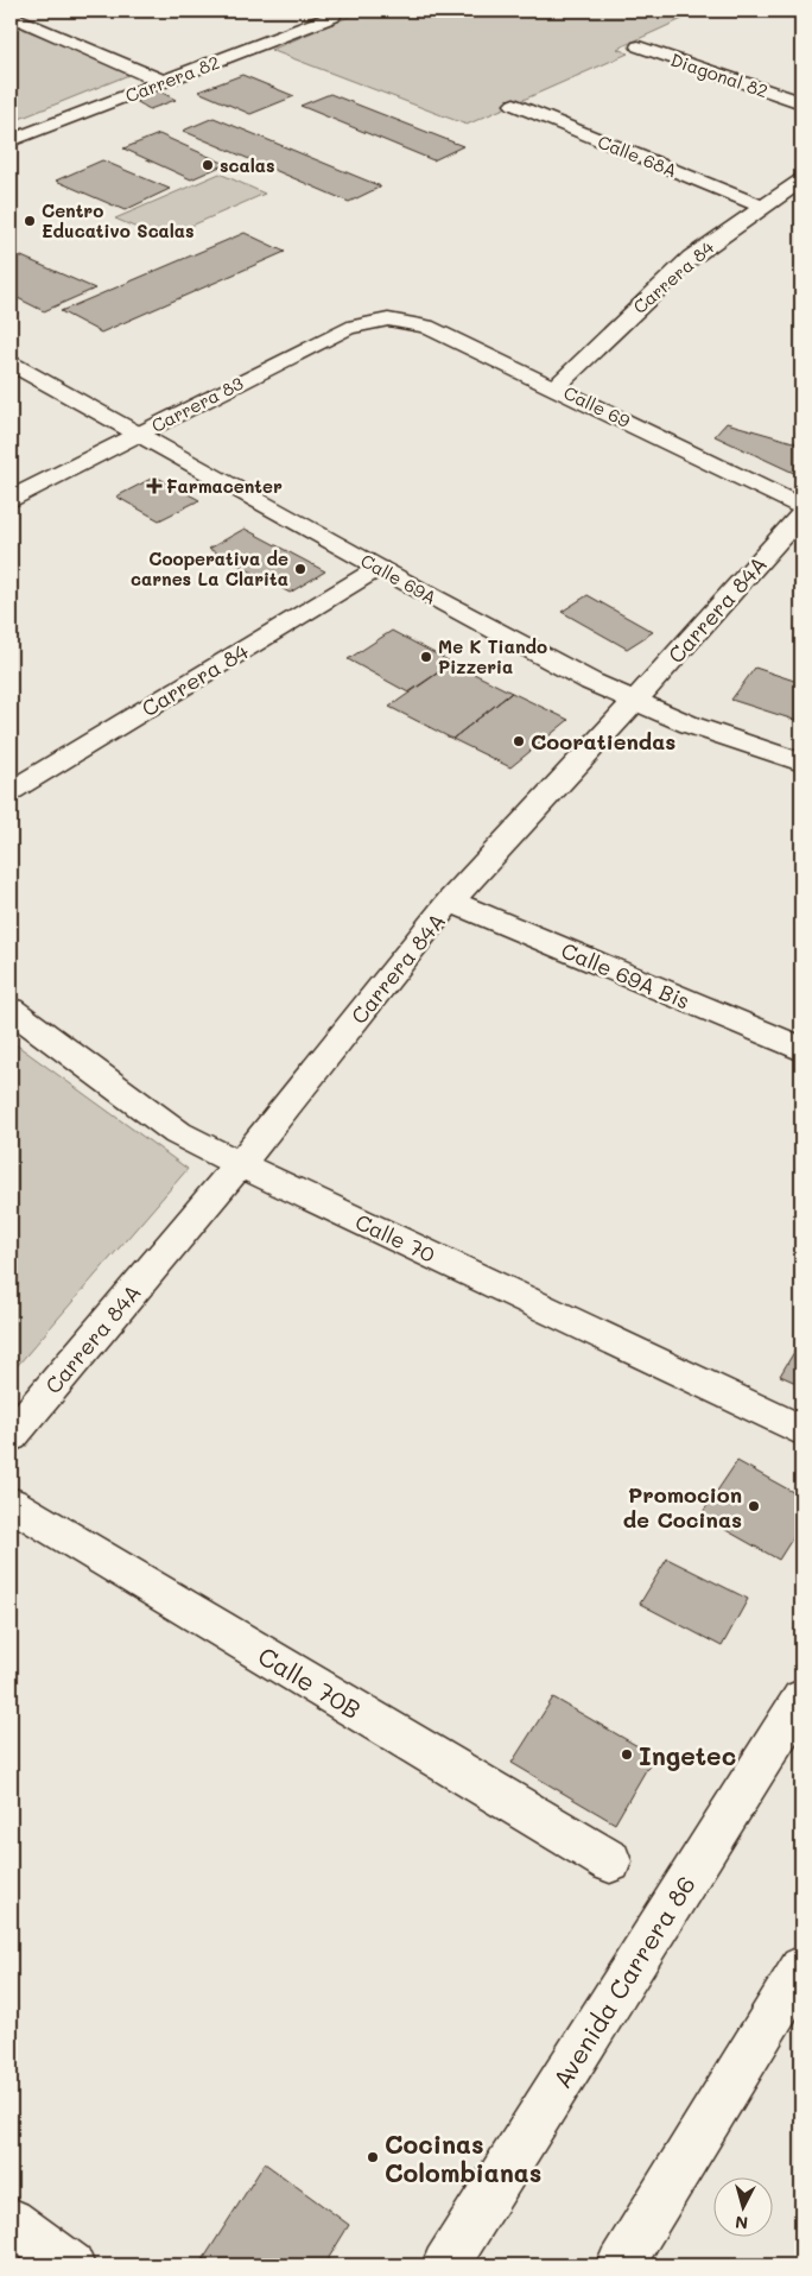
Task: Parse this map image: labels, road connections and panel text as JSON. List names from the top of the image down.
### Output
{
  "streets": {
    "street": [
      "Diagonal 82",
      "Carrera 82",
      "Calle 68A",
      "Carrera 84",
      "Carrera 83",
      "Calle 69",
      "Calle 69A",
      "Carrera 84A",
      "Calle 69A Bis",
      "Calle 70",
      "Calle 70B",
      "Avenida Carrera 86"
    ]
  },
  "crossings": [
    ["Calle 68A", "Carrera 84"],
    ["Carrera 84", "Calle 69"],
    ["Carrera 84", "Calle 69A"],
    ["Carrera 83", "Calle 69"],
    ["Carrera 83", "Calle 69A"],
    ["Calle 69A", "Carrera 84A"],
    ["Carrera 84A", "Calle 69A Bis"],
    ["Carrera 84A", "Calle 70"]
  ],
  "places": {
    "other": [
      "scalas",
      "Centro Educativo Scalas",
      "Cooperativa de carnes La Clarita",
      "Me K Tiando Pizzeria",
      "Cooratiendas",
      "Promocion de Cocinas",
      "Ingetec",
      "Cocinas Colombianas"
    ],
    "health": ["Farmacenter"]
  },
  "north": "bottom"
}
